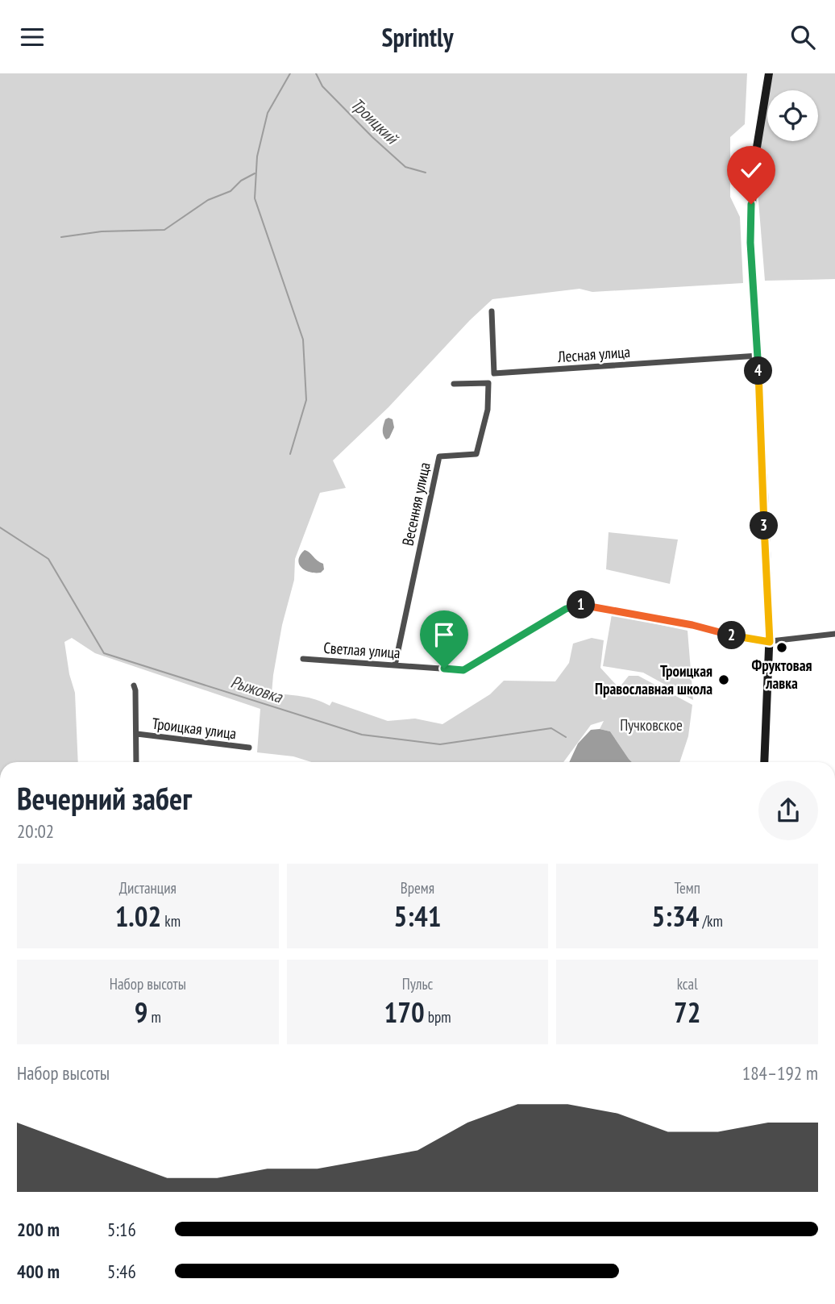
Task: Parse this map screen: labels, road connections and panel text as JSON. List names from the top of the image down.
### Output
{
  "streets": {
    "street": [
      "Лесная улица",
      "Весенняя улица",
      "Светлая улица",
      "Троицкая улица"
    ]
  },
  "crossings": [
    ["Весенняя улица", "Светлая улица"]
  ],
  "water": ["Троицкий", "Рыжовка"],
  "parks": ["Пучковское"],
  "places": ["Фруктовая лавка", "Троицкая Православная школа"],
  "page": {
    "header": "Sprintly",
    "pins": [
      "4",
      "3",
      "1",
      "2"
    ],
    "heading": ["Вечерний забег", "20:02"],
    "stats": [
      ["Дистанция", "1.02 km"],
      ["Время", "5:41"],
      ["Темп", "5:34 /km"],
      ["Набор высоты", "9 m"],
      ["Пульс", "170 bpm"],
      ["kcal", "72"]
    ],
    "chart": ["Набор высоты", "184–192 m"],
    "list": [
      {
        "name": "200 m",
        "note": "5:16"
      },
      {
        "name": "400 m",
        "note": "5:46"
      }
    ]
  }
}
